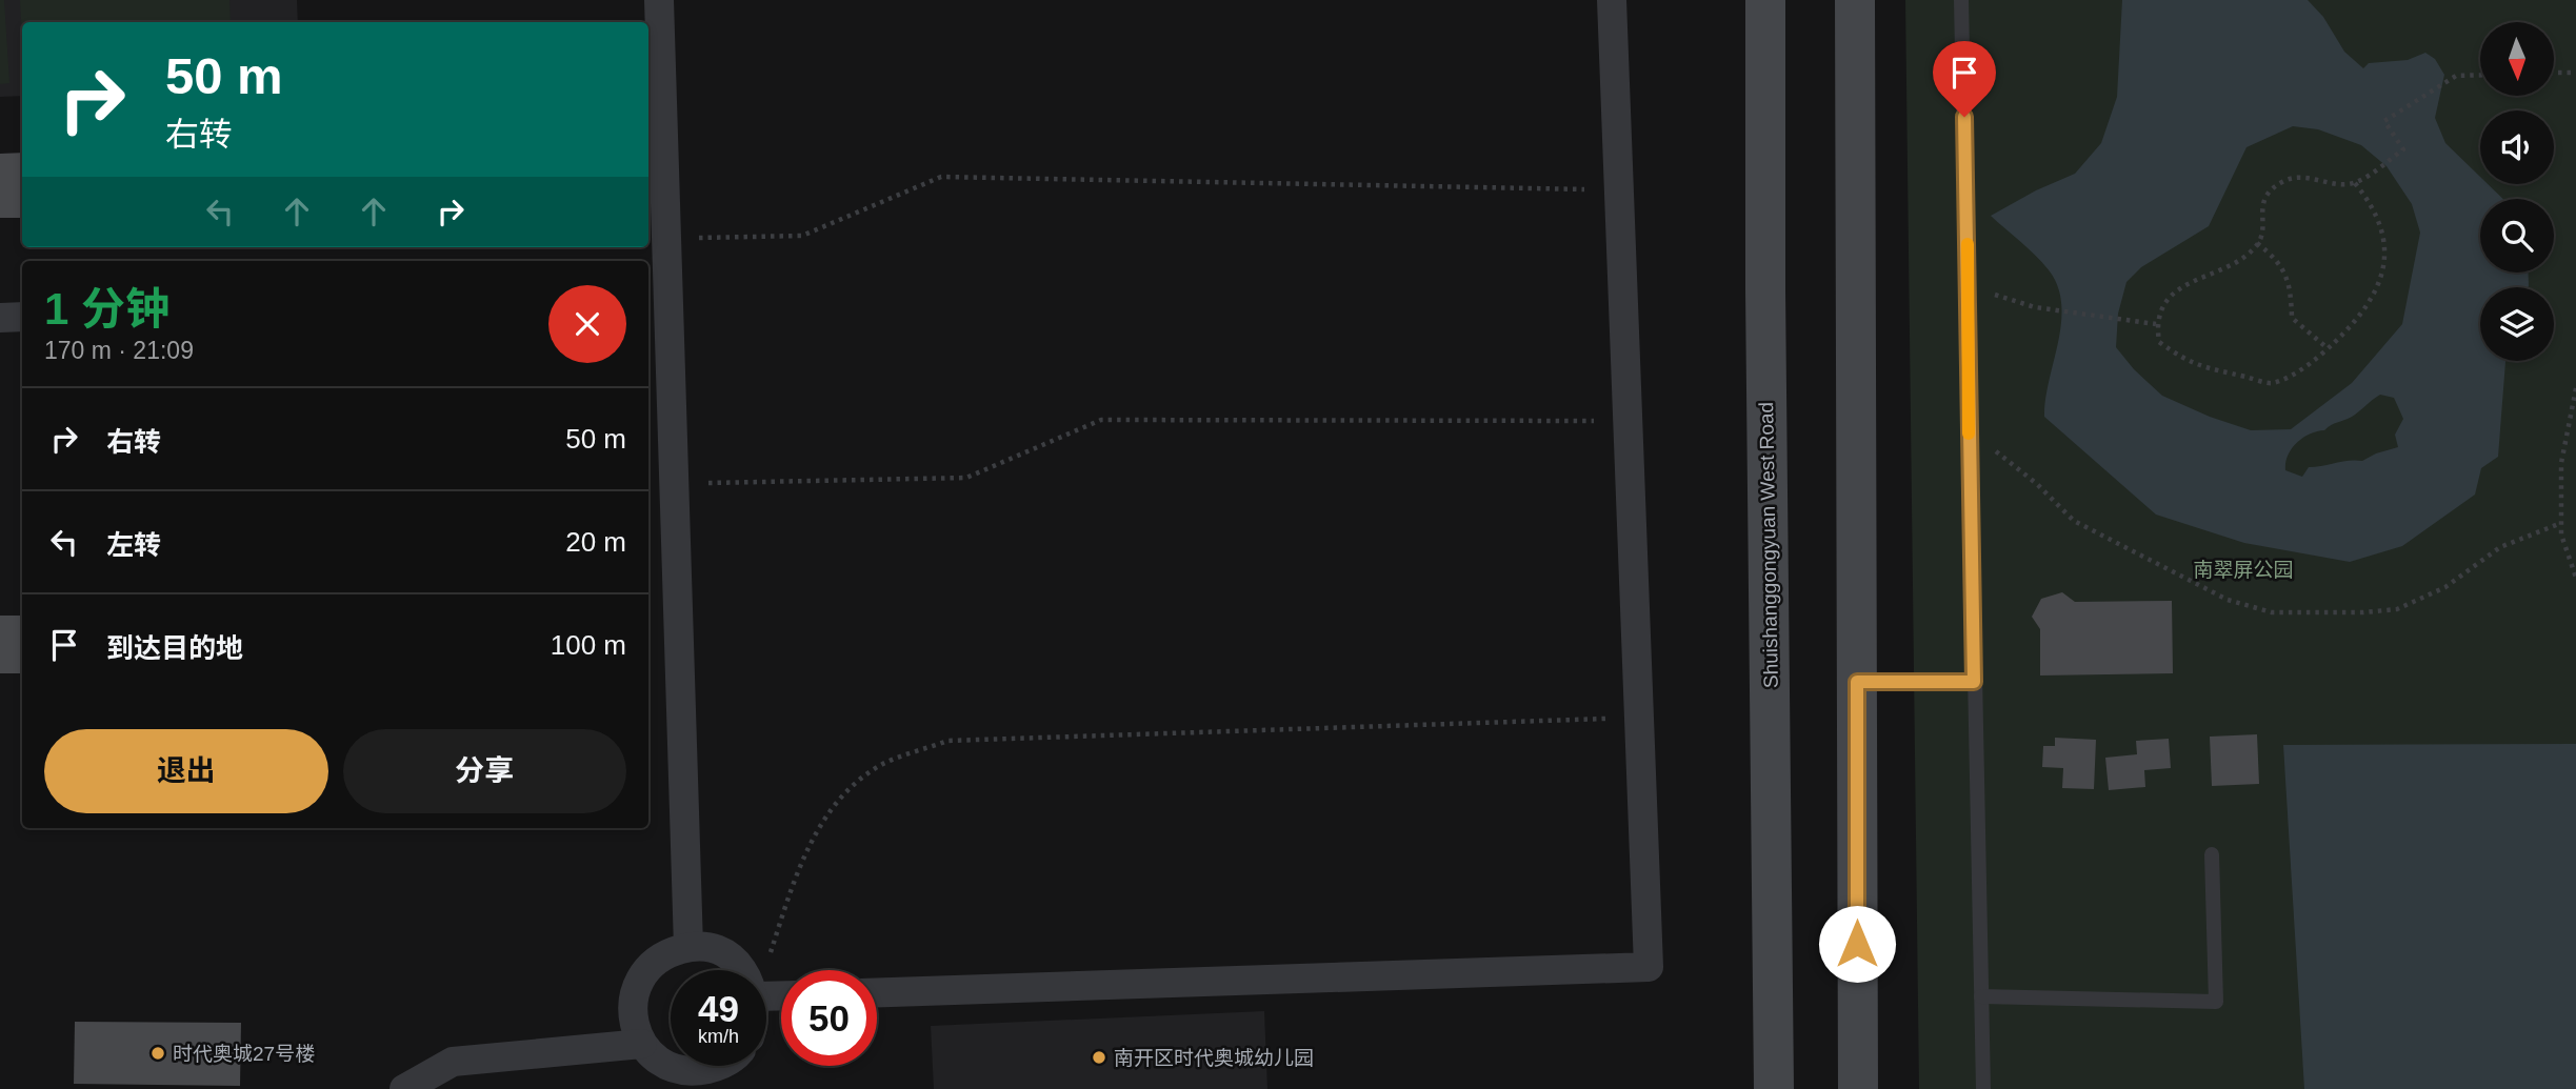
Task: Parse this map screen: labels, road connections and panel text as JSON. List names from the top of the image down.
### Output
{
  "streets": {
    "main road": ["Shuishanggongyuan West Road"]
  },
  "parks": ["南翠屏公园"],
  "places": ["时代奥城27号楼", "南开区时代奥城幼儿园"],
  "north": "bottom",
  "page": {
    "turn": ["50 m", "右转"],
    "heading": ["1 分钟", "170 m · 21:09"],
    "list": [
      {
        "name": "右转",
        "value": "50 m"
      },
      {
        "name": "左转",
        "value": "20 m"
      },
      {
        "name": "到达目的地",
        "value": "100 m"
      }
    ],
    "buttons": ["退出", "分享"],
    "speed": "49 km/h",
    "limit": "50"
  }
}
